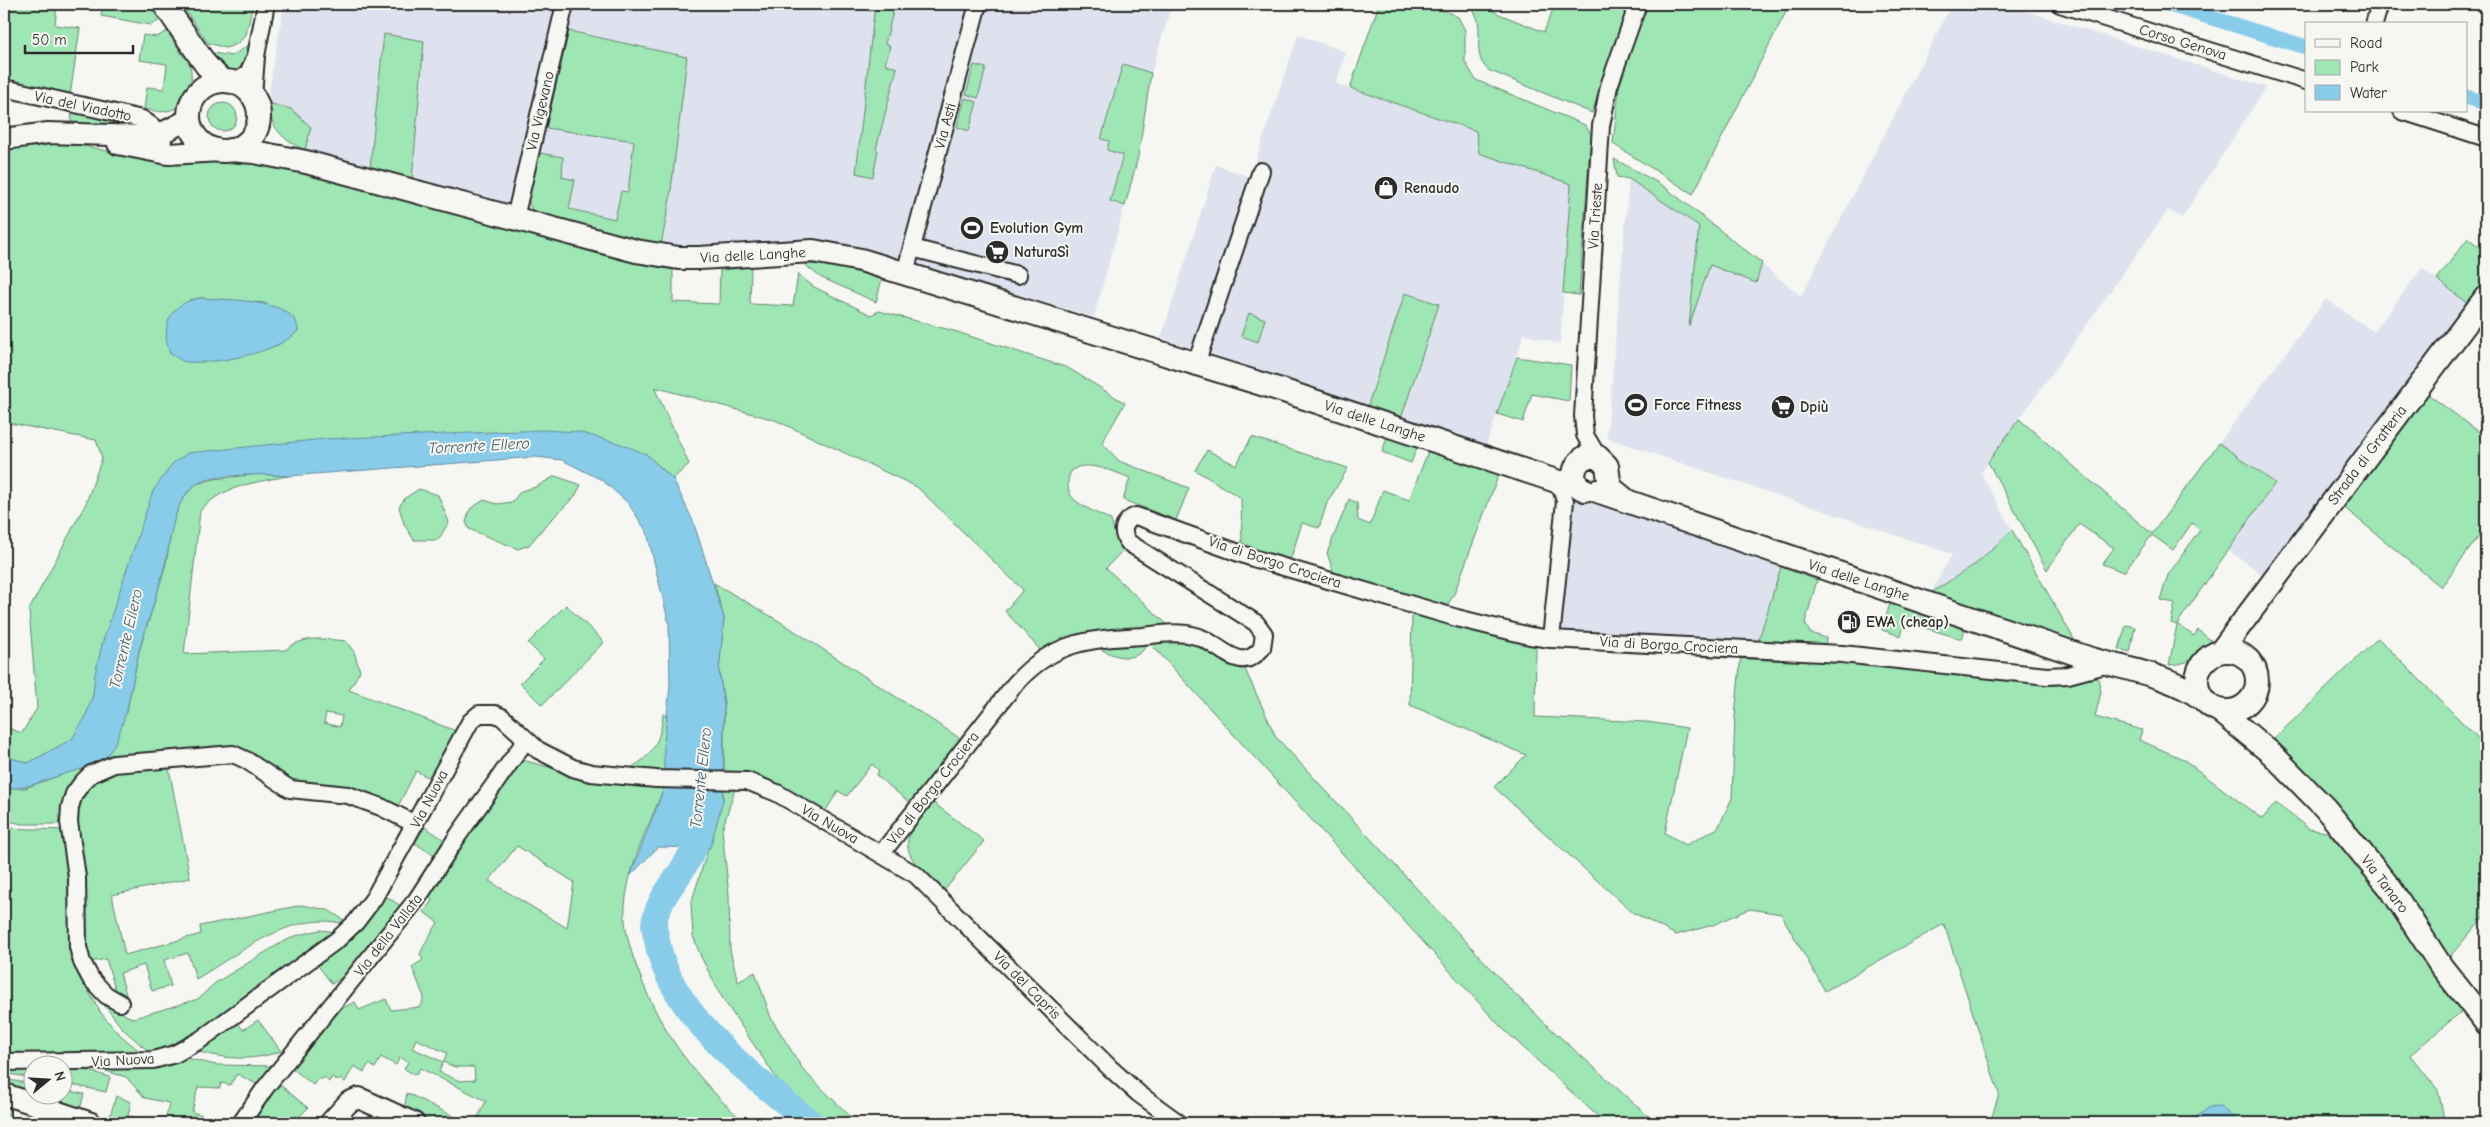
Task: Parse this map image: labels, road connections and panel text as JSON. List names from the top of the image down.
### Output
{
  "streets": {
    "main road": ["Via delle Langhe", "Strada di Gratteria", "Via Tanaro"],
    "street": [
      "Corso Genova",
      "Via del Viadotto",
      "Via Vigevano",
      "Via Asti",
      "Via Trieste",
      "Via di Borgo Crociera",
      "Via Nuova",
      "Via della Vallata",
      "Via del Capris"
    ]
  },
  "crossings": [
    ["Via Vigevano", "Via delle Langhe"],
    ["Via Asti", "Via delle Langhe"],
    ["Via Trieste", "Via delle Langhe"],
    ["Via Trieste", "Via di Borgo Crociera"],
    ["Via delle Langhe", "Strada di Gratteria"],
    ["Via delle Langhe", "Via di Borgo Crociera"],
    ["Via delle Langhe", "Via Tanaro"],
    ["Strada di Gratteria", "Via Tanaro"],
    ["Via di Borgo Crociera", "Via Nuova"],
    ["Via di Borgo Crociera", "Via del Capris"],
    ["Via Nuova", "Via della Vallata"],
    ["Via Nuova", "Via del Capris"]
  ],
  "water": ["Torrente Ellero"],
  "places": {
    "shop": ["Renaudo"],
    "sports": ["Evolution Gym", "Force Fitness"],
    "supermarket": ["NaturaSì", "Dpiù"],
    "fuel station": ["EWA (cheap)"]
  },
  "legend": ["Road", "Park", "Water"],
  "scale_bar": "50 m",
  "north": "right"
}
